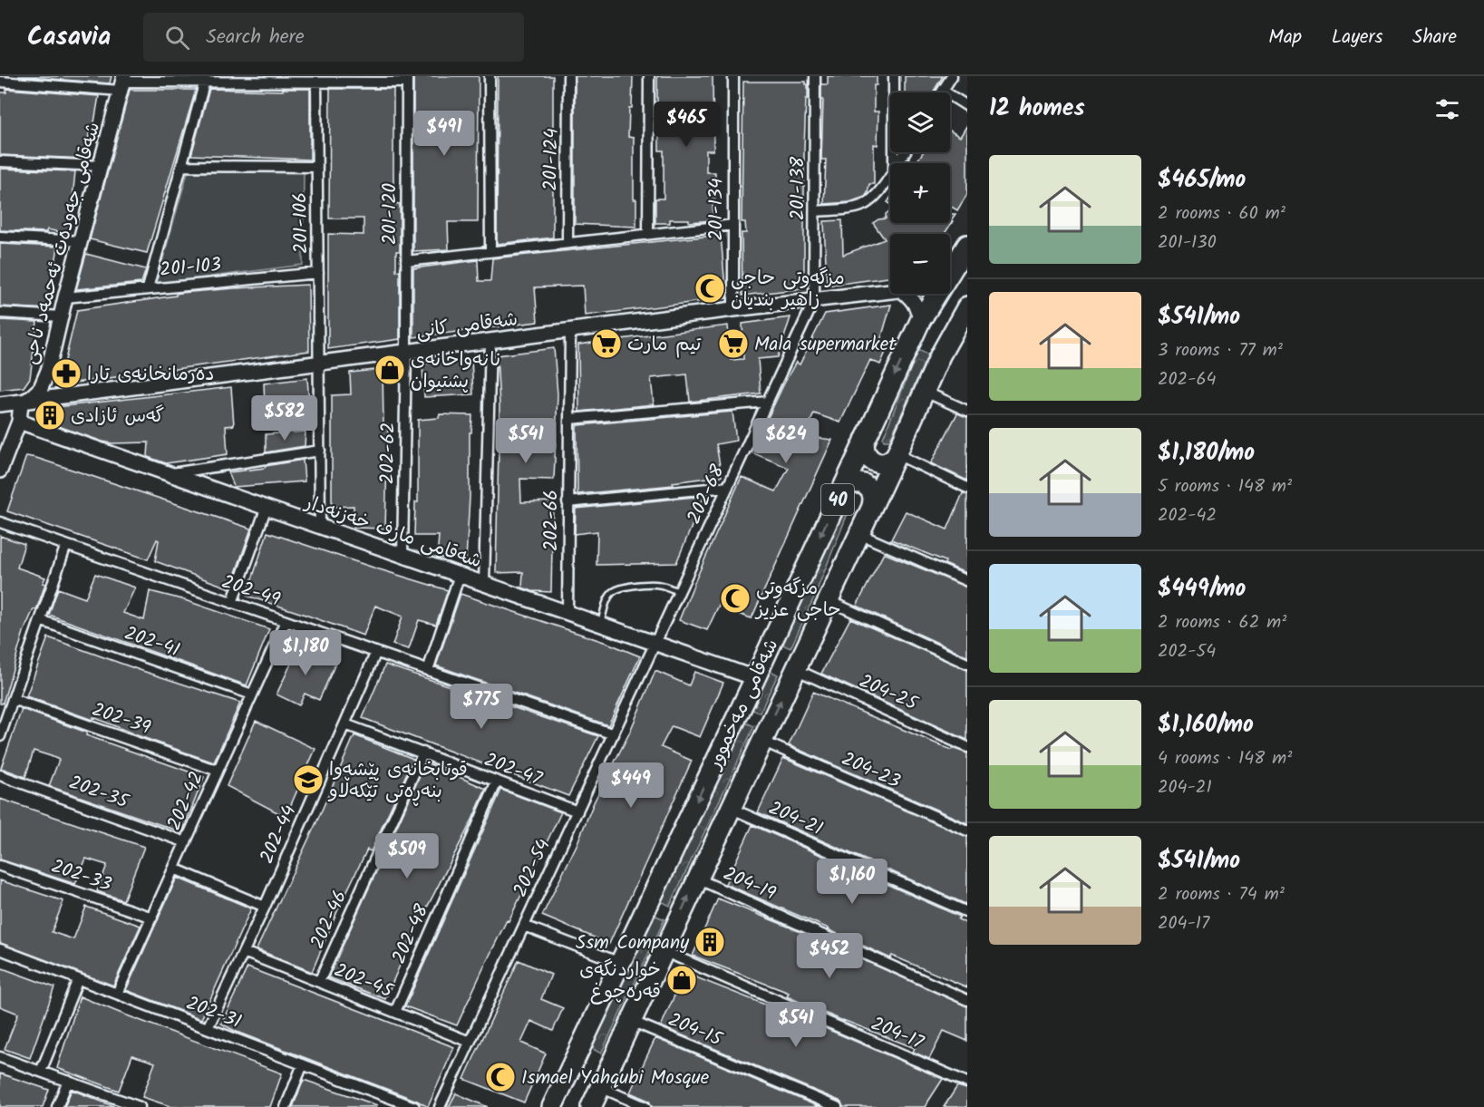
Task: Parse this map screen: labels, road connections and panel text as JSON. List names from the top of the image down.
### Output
{
  "streets": {
    "highway": ["40", "شەقامی مەخموور"],
    "street": [
      "201-124",
      "201-138",
      "201-134",
      "201-120",
      "201-106",
      "شەقامی جەودەت ئەحمەد ناجی",
      "201-103",
      "شەقامی کانی",
      "202-62",
      "202-68",
      "202-66",
      "شەقامی مارف خەزنەدار",
      "202-49",
      "202-41",
      "204-25",
      "202-39",
      "202-47",
      "204-23",
      "202-35",
      "202-42",
      "204-21",
      "202-44",
      "202-54",
      "202-33",
      "204-19",
      "202-46",
      "202-48",
      "202-45",
      "202-31",
      "204-15",
      "204-17"
    ]
  },
  "crossings": [
    ["201-138", "شەقامی کانی"],
    ["201-138", "202-68"],
    ["201-134", "شەقامی کانی"],
    ["201-120", "شەقامی کانی"],
    ["201-120", "202-62"],
    ["201-106", "201-103"],
    ["201-106", "شەقامی کانی"],
    ["201-106", "شەقامی مارف خەزنەدار"],
    ["شەقامی جەودەت ئەحمەد ناجی", "201-103"],
    ["شەقامی جەودەت ئەحمەد ناجی", "شەقامی کانی"],
    ["شەقامی کانی", "202-62"],
    ["شەقامی کانی", "202-68"],
    ["شەقامی کانی", "202-66"],
    ["202-62", "شەقامی مارف خەزنەدار"],
    ["202-68", "شەقامی مارف خەزنەدار"],
    ["202-68", "202-54"],
    ["202-66", "شەقامی مارف خەزنەدار"],
    ["شەقامی مارف خەزنەدار", "شەقامی مەخموور"],
    ["شەقامی مارف خەزنەدار", "202-54"],
    ["202-49", "202-42"],
    ["202-49", "202-44"],
    ["202-49", "202-54"],
    ["202-41", "202-42"],
    ["204-25", "شەقامی مەخموور"],
    ["شەقامی مەخموور", "204-23"],
    ["شەقامی مەخموور", "204-21"],
    ["شەقامی مەخموور", "204-19"],
    ["شەقامی مەخموور", "204-15"],
    ["شەقامی مەخموور", "204-17"],
    ["202-39", "202-42"],
    ["202-47", "202-44"],
    ["202-47", "202-54"],
    ["202-47", "202-46"],
    ["202-47", "202-48"],
    ["202-35", "202-42"],
    ["202-42", "202-33"],
    ["202-42", "202-31"],
    ["202-44", "202-45"],
    ["202-44", "202-31"],
    ["202-54", "202-45"],
    ["202-46", "202-45"],
    ["202-48", "202-45"]
  ],
  "places": {
    "mosque": ["مزگەوتی حاجی زاهیر بندیان", "مزگەوتی حاجی عزیز", "Ismael Yahqubi Mosque"],
    "supermarket": ["تيم مارت", "Mala supermarket"],
    "shop": ["نانەواخانەی پشتیوان", "خواردنگەی قەرەچوغ"],
    "pharmacy": ["دەرمانخانەی تارا"],
    "building": ["گەس ئازادی", "Ssm Company"],
    "school or university": ["قوتابخانەی پێشەوا بنەڕەتی تێکەڵاو"]
  },
  "page": {
    "header": "Casavia",
    "search": "Search here",
    "nav": ["Map", "Layers", "Share"],
    "heading": "12 homes",
    "map_buttons": ["+", "−"],
    "price": [
      "$465",
      "$491",
      "$582",
      "$541",
      "$624",
      "$1,180",
      "$775",
      "$449",
      "$509",
      "$1,160",
      "$452",
      "$541"
    ],
    "list": [
      {
        "name": "$465/mo",
        "note": "2 rooms · 60 m² · 201-130"
      },
      {
        "name": "$541/mo",
        "note": "3 rooms · 77 m² · 202-64"
      },
      {
        "name": "$1,180/mo",
        "note": "5 rooms · 148 m² · 202-42"
      },
      {
        "name": "$449/mo",
        "note": "2 rooms · 62 m² · 202-54"
      },
      {
        "name": "$1,160/mo",
        "note": "4 rooms · 148 m² · 204-21"
      },
      {
        "name": "$541/mo",
        "note": "2 rooms · 74 m² · 204-17"
      }
    ]
  }
}
